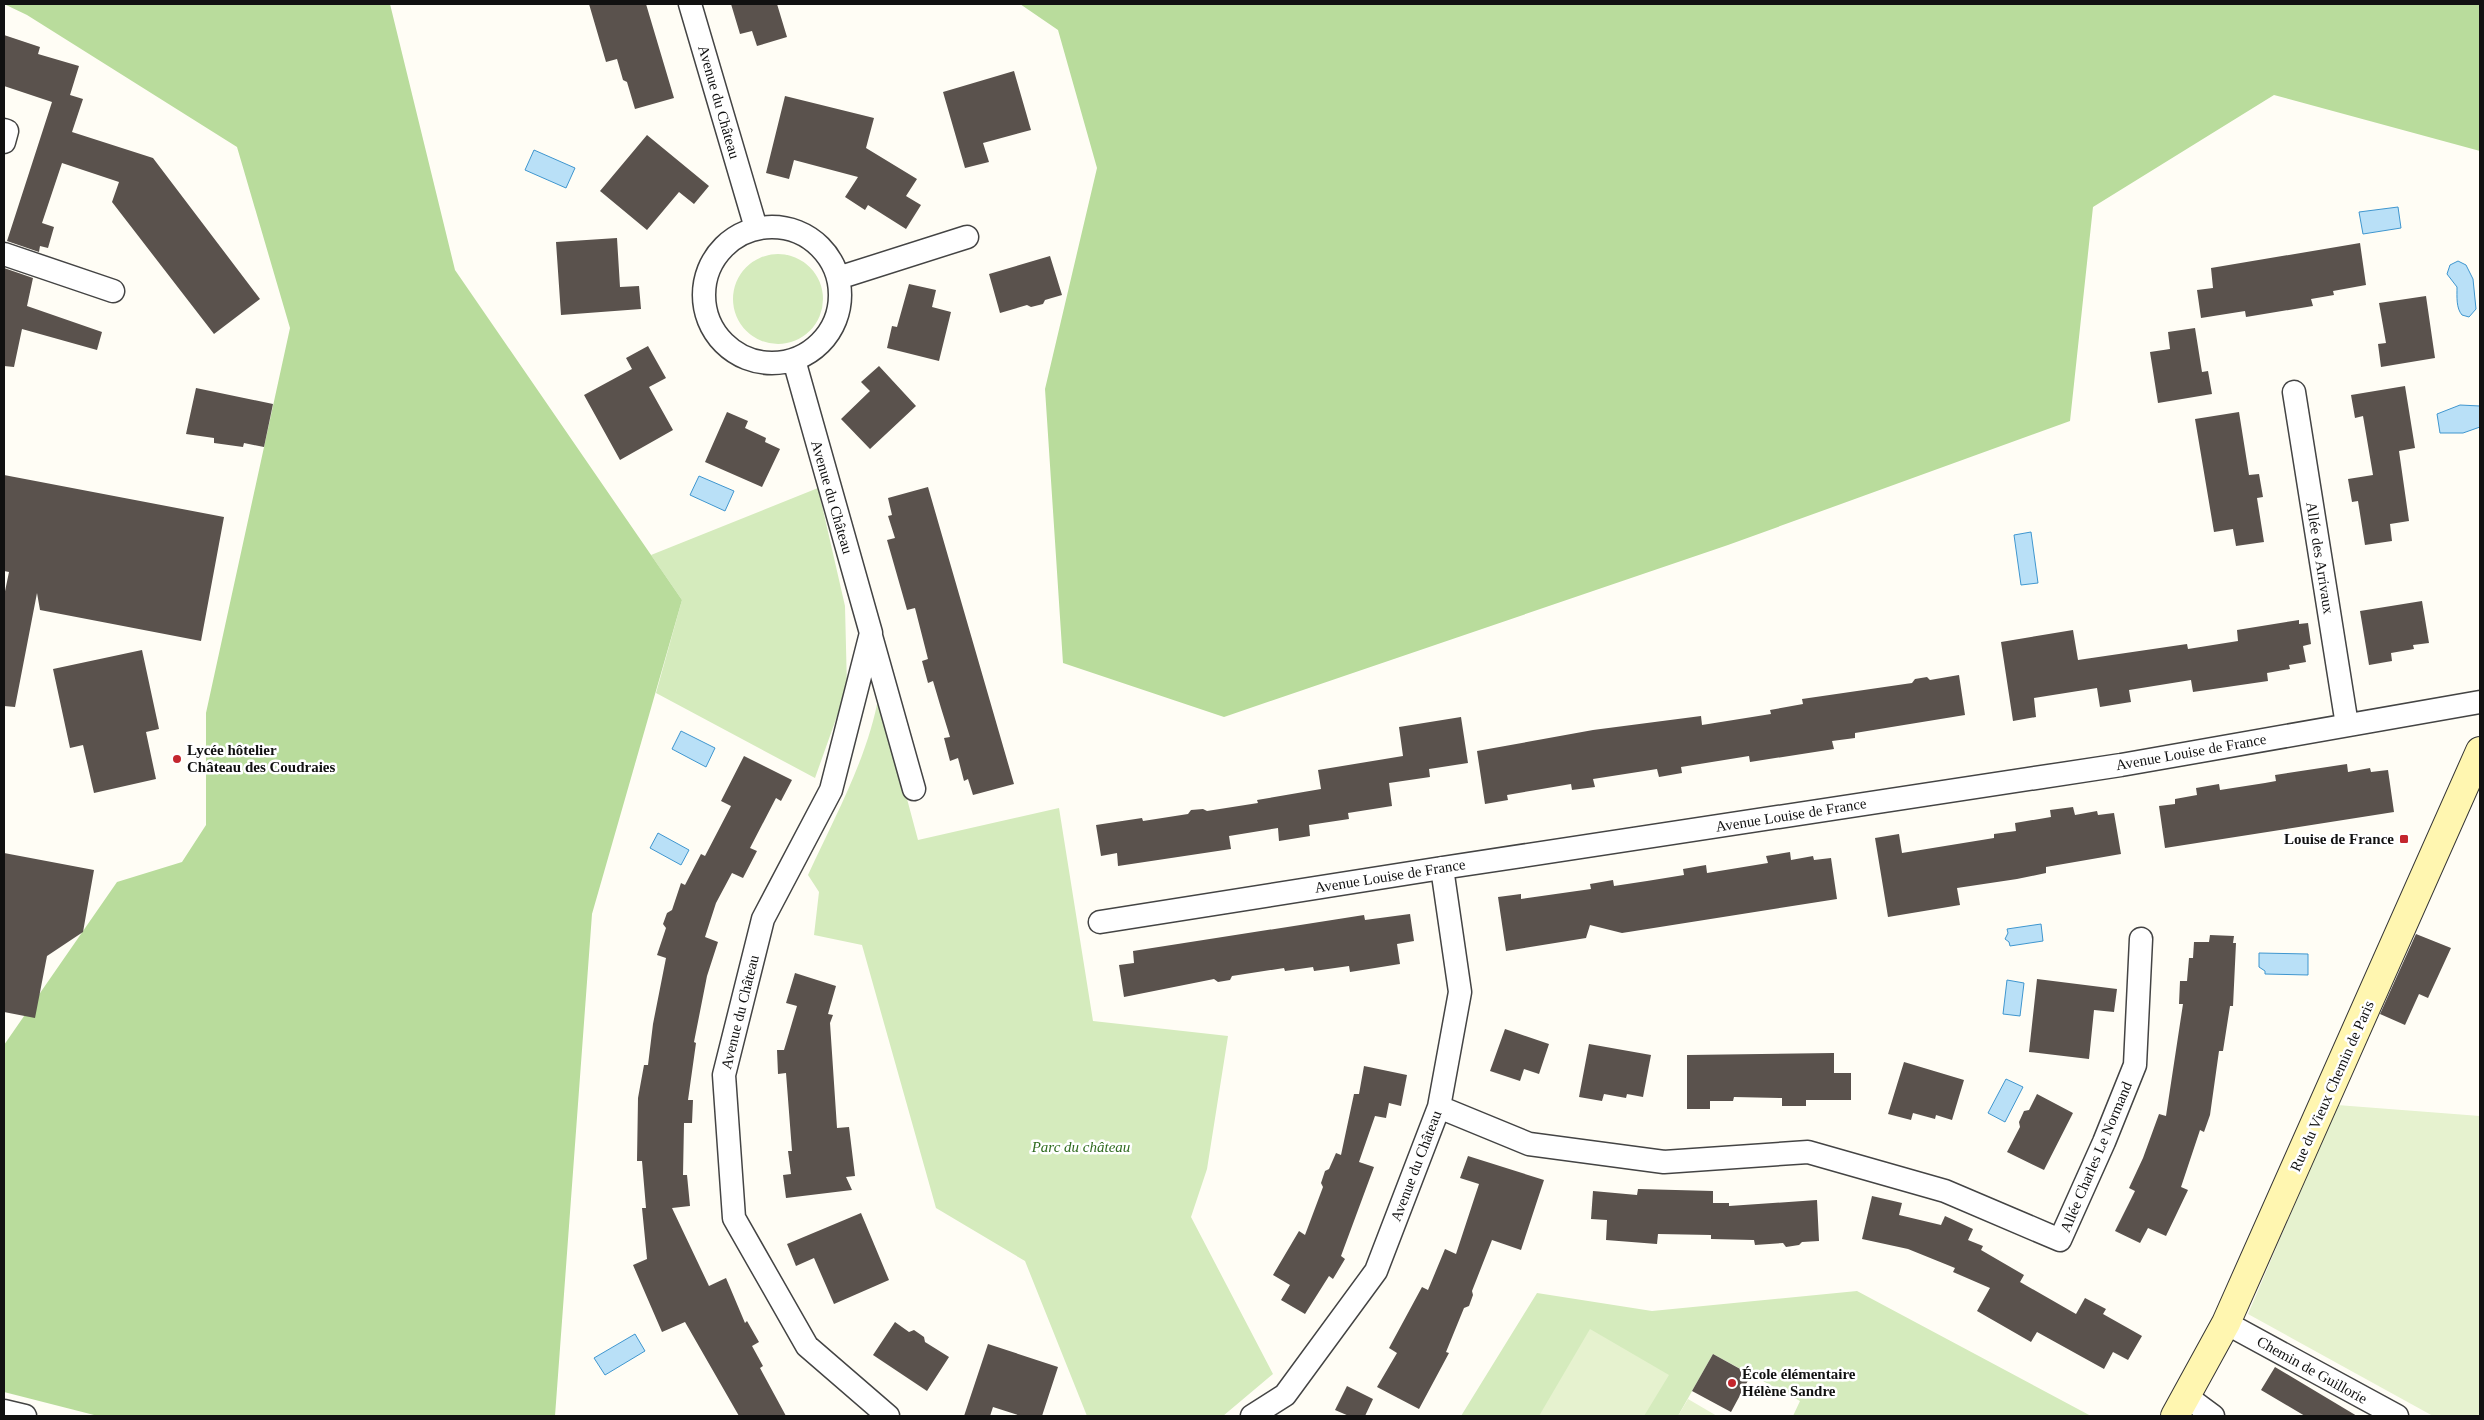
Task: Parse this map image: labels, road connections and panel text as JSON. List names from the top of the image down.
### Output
{
  "streets": {
    "street": [
      "Avenue du Château",
      "Allée des Arrivaux",
      "Avenue Louise de France",
      "Rue du Vieux Chemin de Paris",
      "Allée Charles Le Normand",
      "Chemin de Guillorie"
    ]
  },
  "crossings": [
    ["Avenue du Château", "Avenue Louise de France"],
    ["Avenue du Château", "Allée Charles Le Normand"],
    ["Allée des Arrivaux", "Avenue Louise de France"],
    ["Rue du Vieux Chemin de Paris", "Chemin de Guillorie"]
  ],
  "parks": ["Parc du château"],
  "places": {
    "other": ["Lycée hôtelier Château des Coudraies", "École élémentaire Hélène Sandre"],
    "transit": ["Louise de France"]
  }
}
